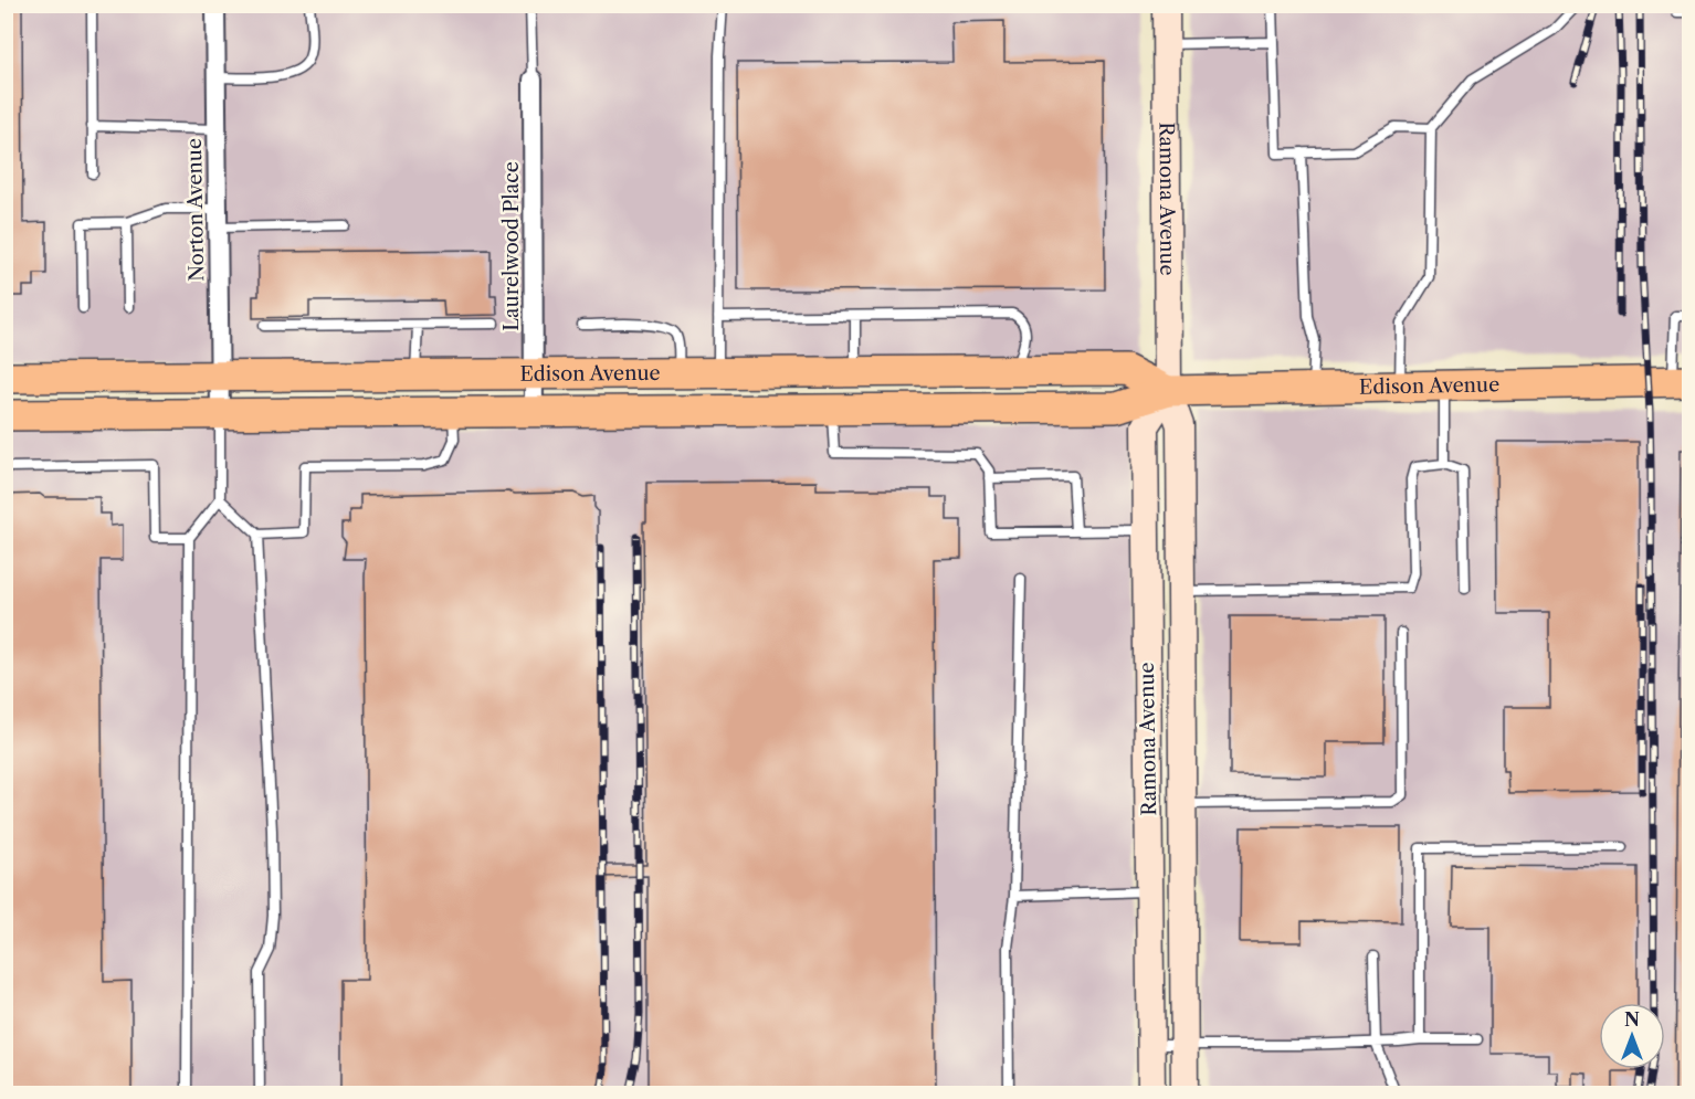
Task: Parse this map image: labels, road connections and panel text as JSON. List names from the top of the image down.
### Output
{
  "streets": {
    "main road": ["Ramona Avenue", "Edison Avenue"],
    "street": ["Norton Avenue", "Laurelwood Place"]
  },
  "crossings": [
    ["Ramona Avenue", "Edison Avenue"],
    ["Norton Avenue", "Edison Avenue"],
    ["Laurelwood Place", "Edison Avenue"]
  ],
  "north": "top"
}
